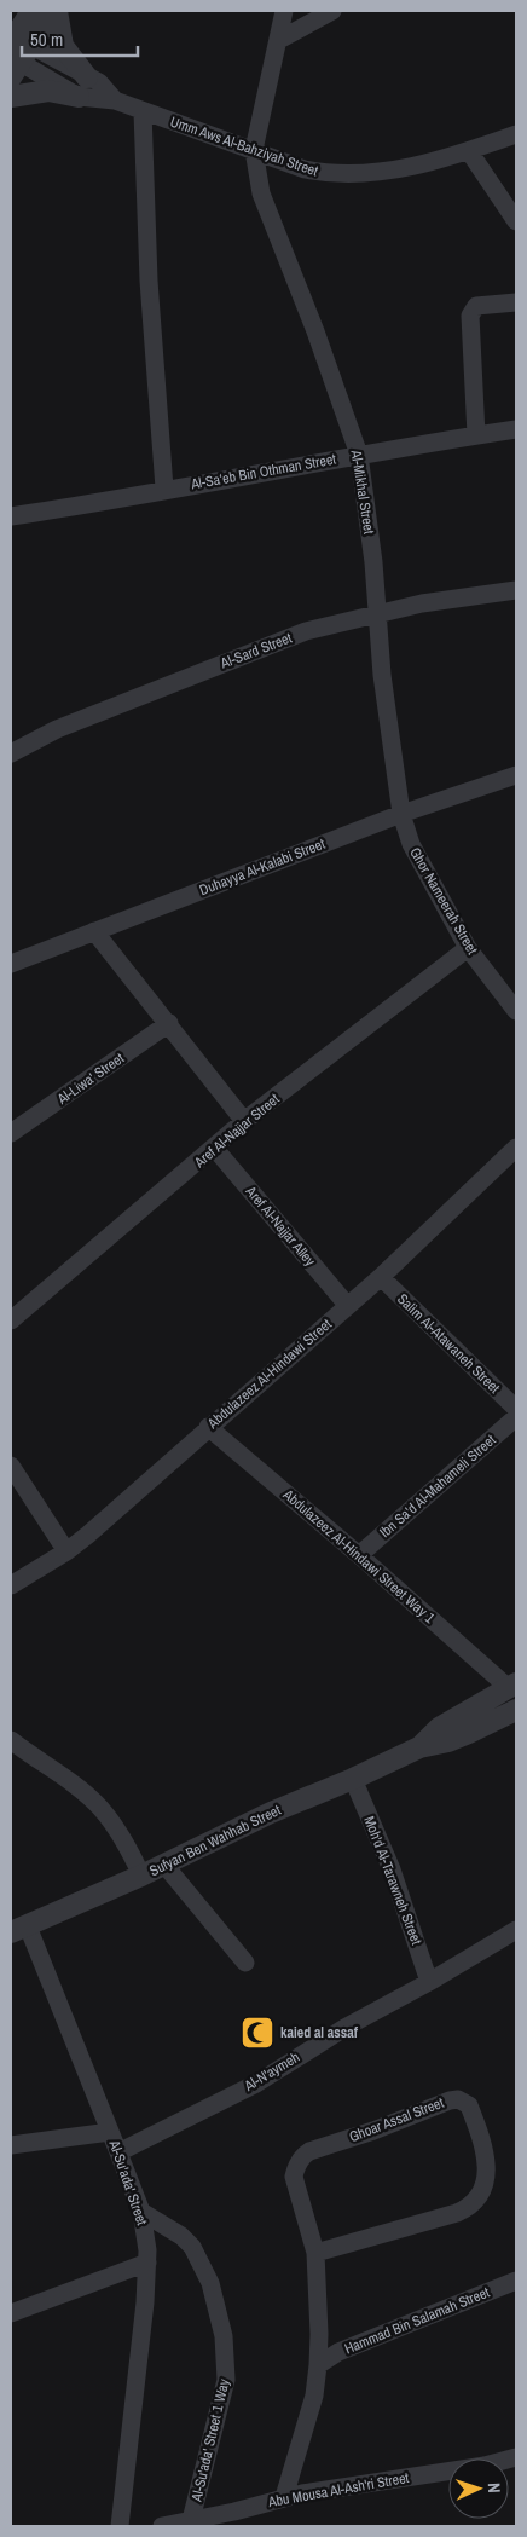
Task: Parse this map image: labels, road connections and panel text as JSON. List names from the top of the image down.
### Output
{
  "streets": {
    "street": [
      "Umm Aws Al-Bahziyah Street",
      "Al-Sa‘eb Bin Othman Street",
      "Al-Mikhal Street",
      "Al-Sard Street",
      "Duhayya Al-Kalabi Street",
      "Ghor Nameerah Street",
      "Al-Liwa' Street",
      "Aref Al-Najjar Street",
      "Aref Al-Najjar Alley",
      "Salim Al-Atawaneh Street",
      "Abdulazeez Al-Hindawi Street",
      "Ibn Sa'd Al-Mahameli Street",
      "Abdulazeez Al-Hindawi Street Way 1",
      "Sufyan Ben Wahhab Street",
      "Moh'd Al-Tarawneh Street",
      "Al-N'aymeh",
      "Ghoar Assal Street",
      "Al-Su'ada' Street",
      "Hammad Bin Salamah Street",
      "Al-Su'ada' Street 1 Way",
      "Abu Mousa Al-Ash'ri Street"
    ]
  },
  "crossings": [
    ["Umm Aws Al-Bahziyah Street", "Al-Mikhal Street"],
    ["Al-Sa‘eb Bin Othman Street", "Al-Mikhal Street"],
    ["Al-Mikhal Street", "Al-Sard Street"],
    ["Al-Mikhal Street", "Duhayya Al-Kalabi Street"],
    ["Al-Mikhal Street", "Ghor Nameerah Street"],
    ["Duhayya Al-Kalabi Street", "Ghor Nameerah Street"],
    ["Ghor Nameerah Street", "Aref Al-Najjar Street"],
    ["Aref Al-Najjar Street", "Aref Al-Najjar Alley"],
    ["Aref Al-Najjar Alley", "Abdulazeez Al-Hindawi Street"],
    ["Salim Al-Atawaneh Street", "Abdulazeez Al-Hindawi Street"],
    ["Abdulazeez Al-Hindawi Street", "Abdulazeez Al-Hindawi Street Way 1"],
    ["Ibn Sa'd Al-Mahameli Street", "Abdulazeez Al-Hindawi Street Way 1"],
    ["Abdulazeez Al-Hindawi Street Way 1", "Sufyan Ben Wahhab Street"],
    ["Sufyan Ben Wahhab Street", "Moh'd Al-Tarawneh Street"],
    ["Sufyan Ben Wahhab Street", "Al-Su'ada' Street"],
    ["Moh'd Al-Tarawneh Street", "Al-N'aymeh"],
    ["Al-N'aymeh", "Al-Su'ada' Street"],
    ["Ghoar Assal Street", "Hammad Bin Salamah Street"],
    ["Ghoar Assal Street", "Abu Mousa Al-Ash'ri Street"],
    ["Al-Su'ada' Street", "Al-Su'ada' Street 1 Way"],
    ["Al-Su'ada' Street 1 Way", "Abu Mousa Al-Ash'ri Street"]
  ],
  "places": {
    "mosque": ["kaied al assaf"]
  },
  "scale_bar": "50 m",
  "north": "right"
}
